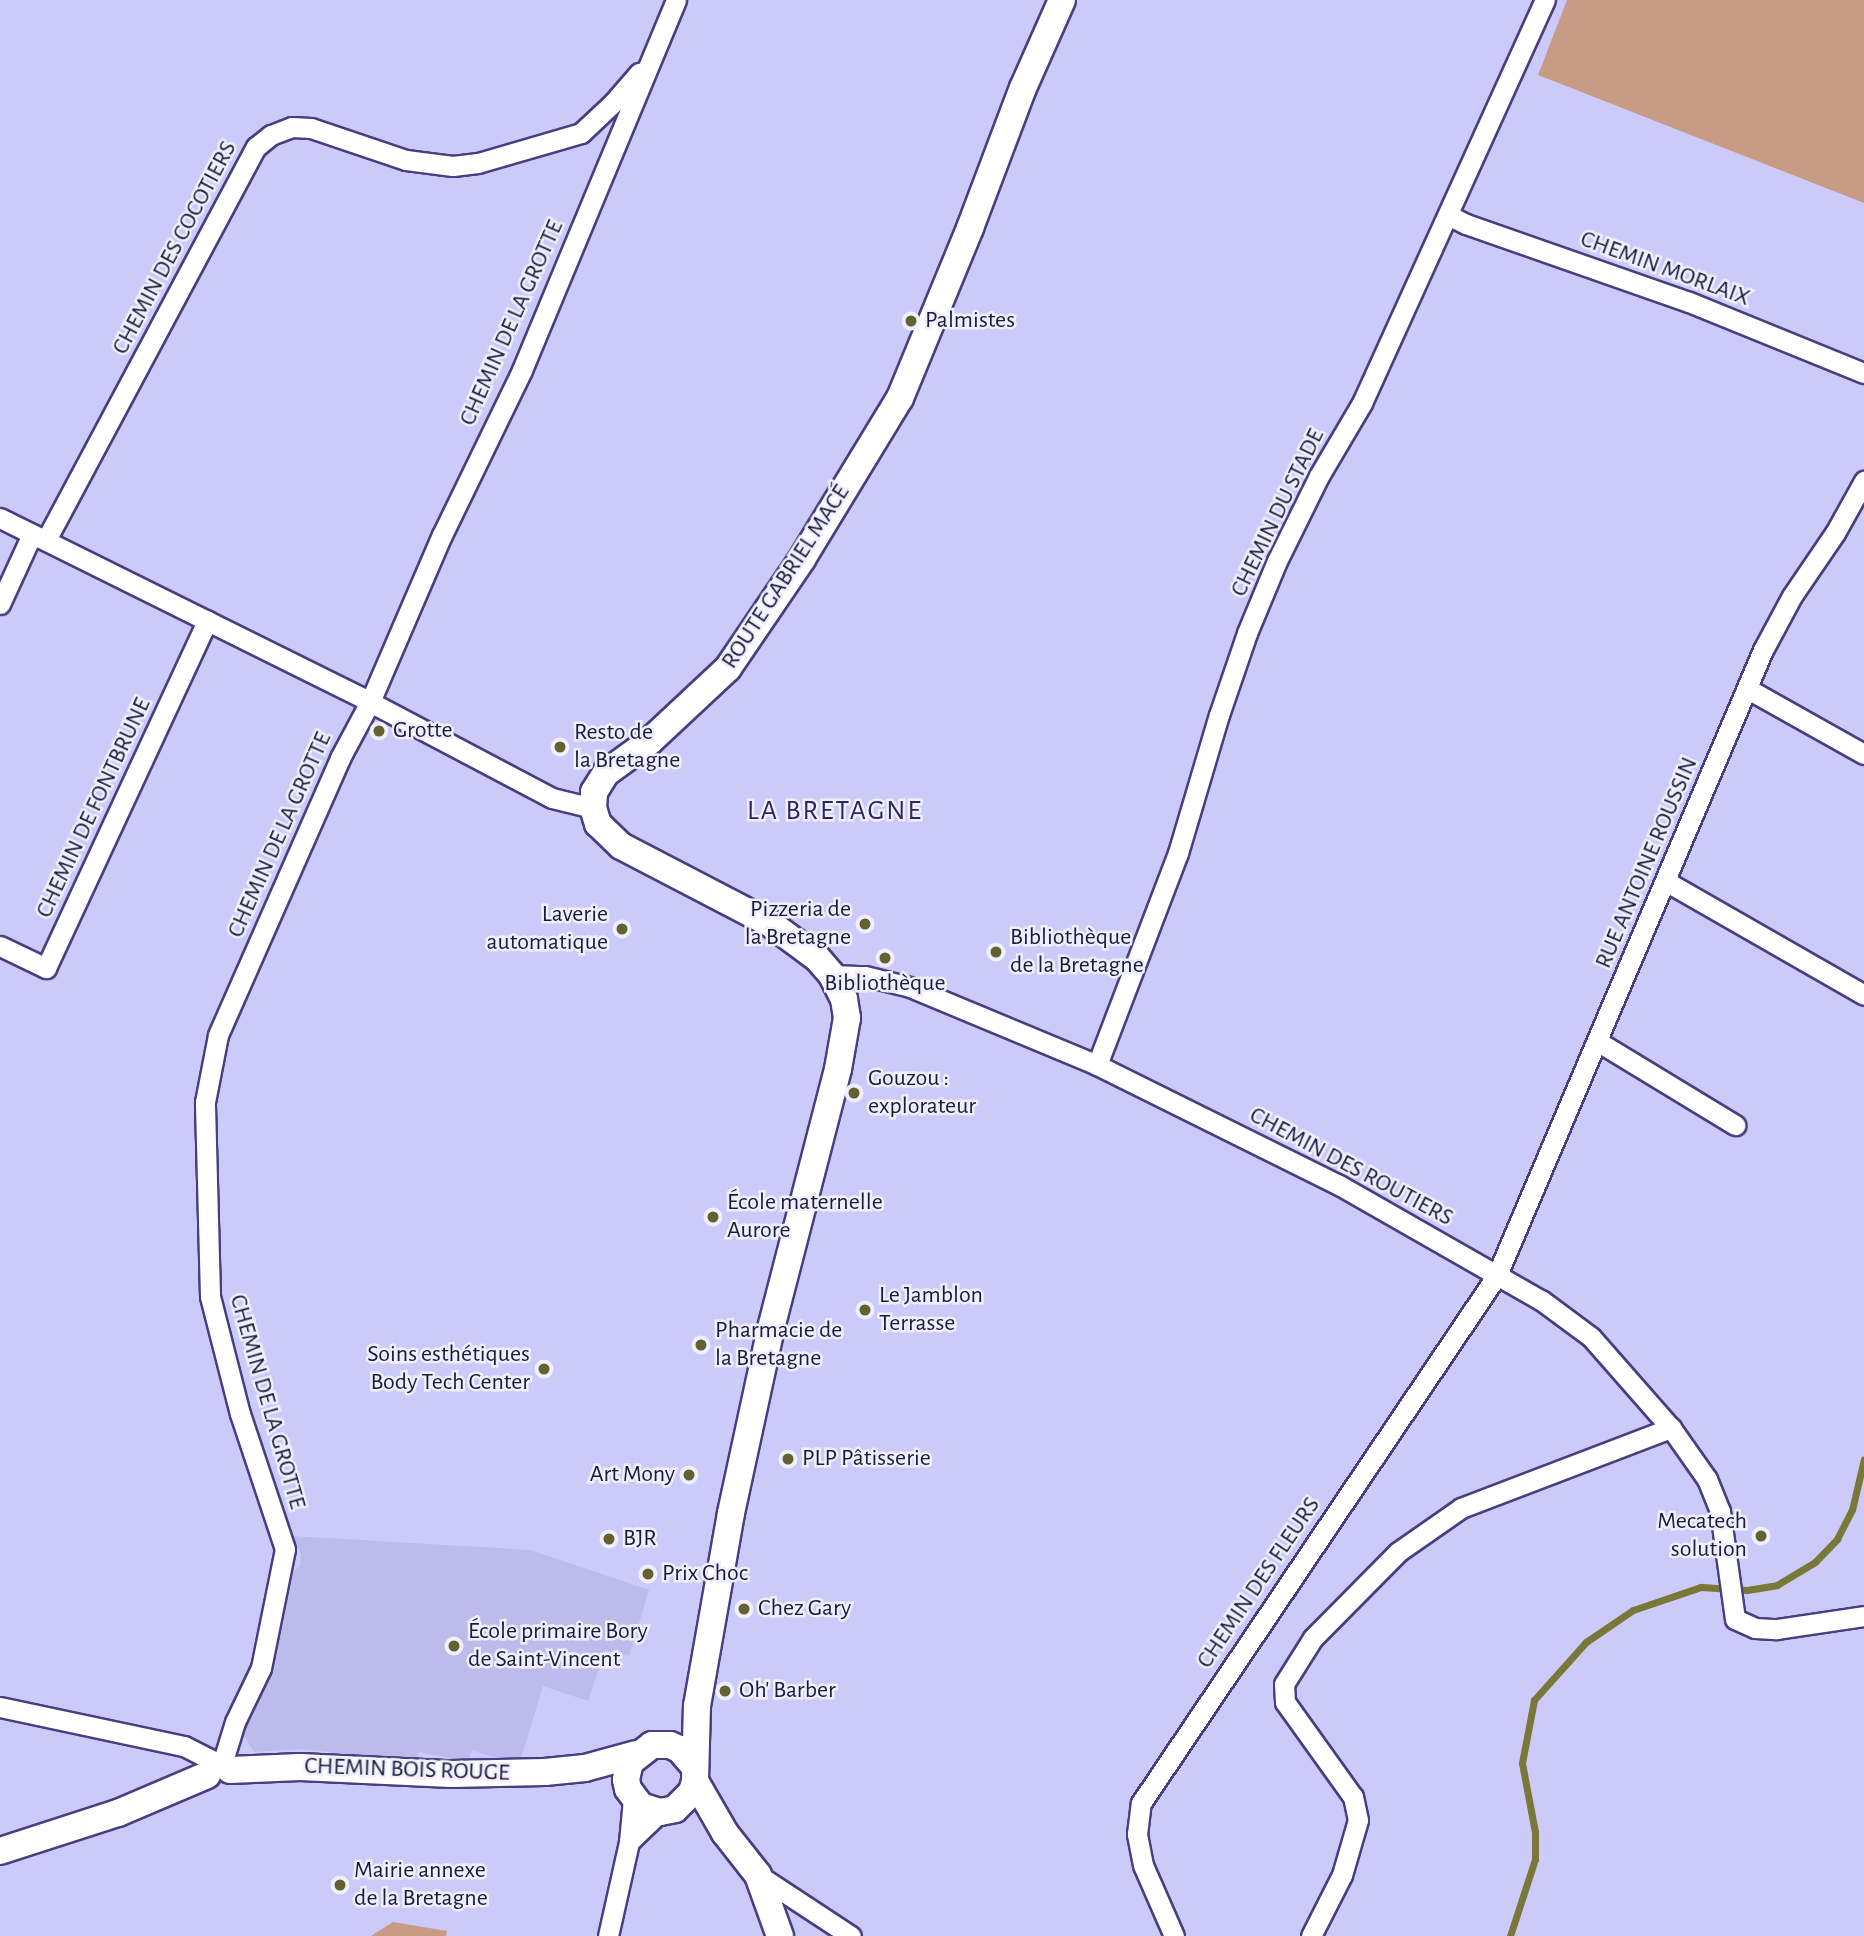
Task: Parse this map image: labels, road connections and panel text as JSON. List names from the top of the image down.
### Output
{
  "streets": {
    "main road": ["ROUTE GABRIEL MACÉ", "CHEMIN BOIS ROUGE"],
    "street": [
      "CHEMIN DES COCOTIERS",
      "CHEMIN MORLAIX",
      "CHEMIN DE LA GROTTE",
      "CHEMIN DU STADE",
      "CHEMIN DE FONTBRUNE",
      "RUE ANTOINE ROUSSIN",
      "CHEMIN DES ROUTIERS",
      "CHEMIN DES FLEURS"
    ]
  },
  "crossings": [
    ["CHEMIN DES COCOTIERS", "CHEMIN DE LA GROTTE"],
    ["CHEMIN MORLAIX", "CHEMIN DU STADE"],
    ["CHEMIN DE LA GROTTE", "CHEMIN BOIS ROUGE"],
    ["CHEMIN DU STADE", "CHEMIN DES ROUTIERS"],
    ["RUE ANTOINE ROUSSIN", "CHEMIN DES ROUTIERS"],
    ["RUE ANTOINE ROUSSIN", "CHEMIN DES FLEURS"],
    ["CHEMIN DES ROUTIERS", "CHEMIN DES FLEURS"]
  ],
  "districts": ["LA BRETAGNE"],
  "places": [
    "Palmistes",
    "Grotte",
    "Resto de la Bretagne",
    "Pizzeria de la Bretagne",
    "Laverie automatique",
    "Bibliothèque de la Bretagne",
    "Bibliothèque",
    "Gouzou : explorateur",
    "École maternelle Aurore",
    "Le Jamblon Terrasse",
    "Pharmacie de la Bretagne",
    "Soins esthétiques Body Tech Center",
    "PLP Pâtisserie",
    "Art Mony",
    "Mecatech solution",
    "BJR",
    "Prix Choc",
    "Chez Gary",
    "École primaire Bory de Saint-Vincent",
    "Oh' Barber",
    "Mairie annexe de la Bretagne"
  ]
}
